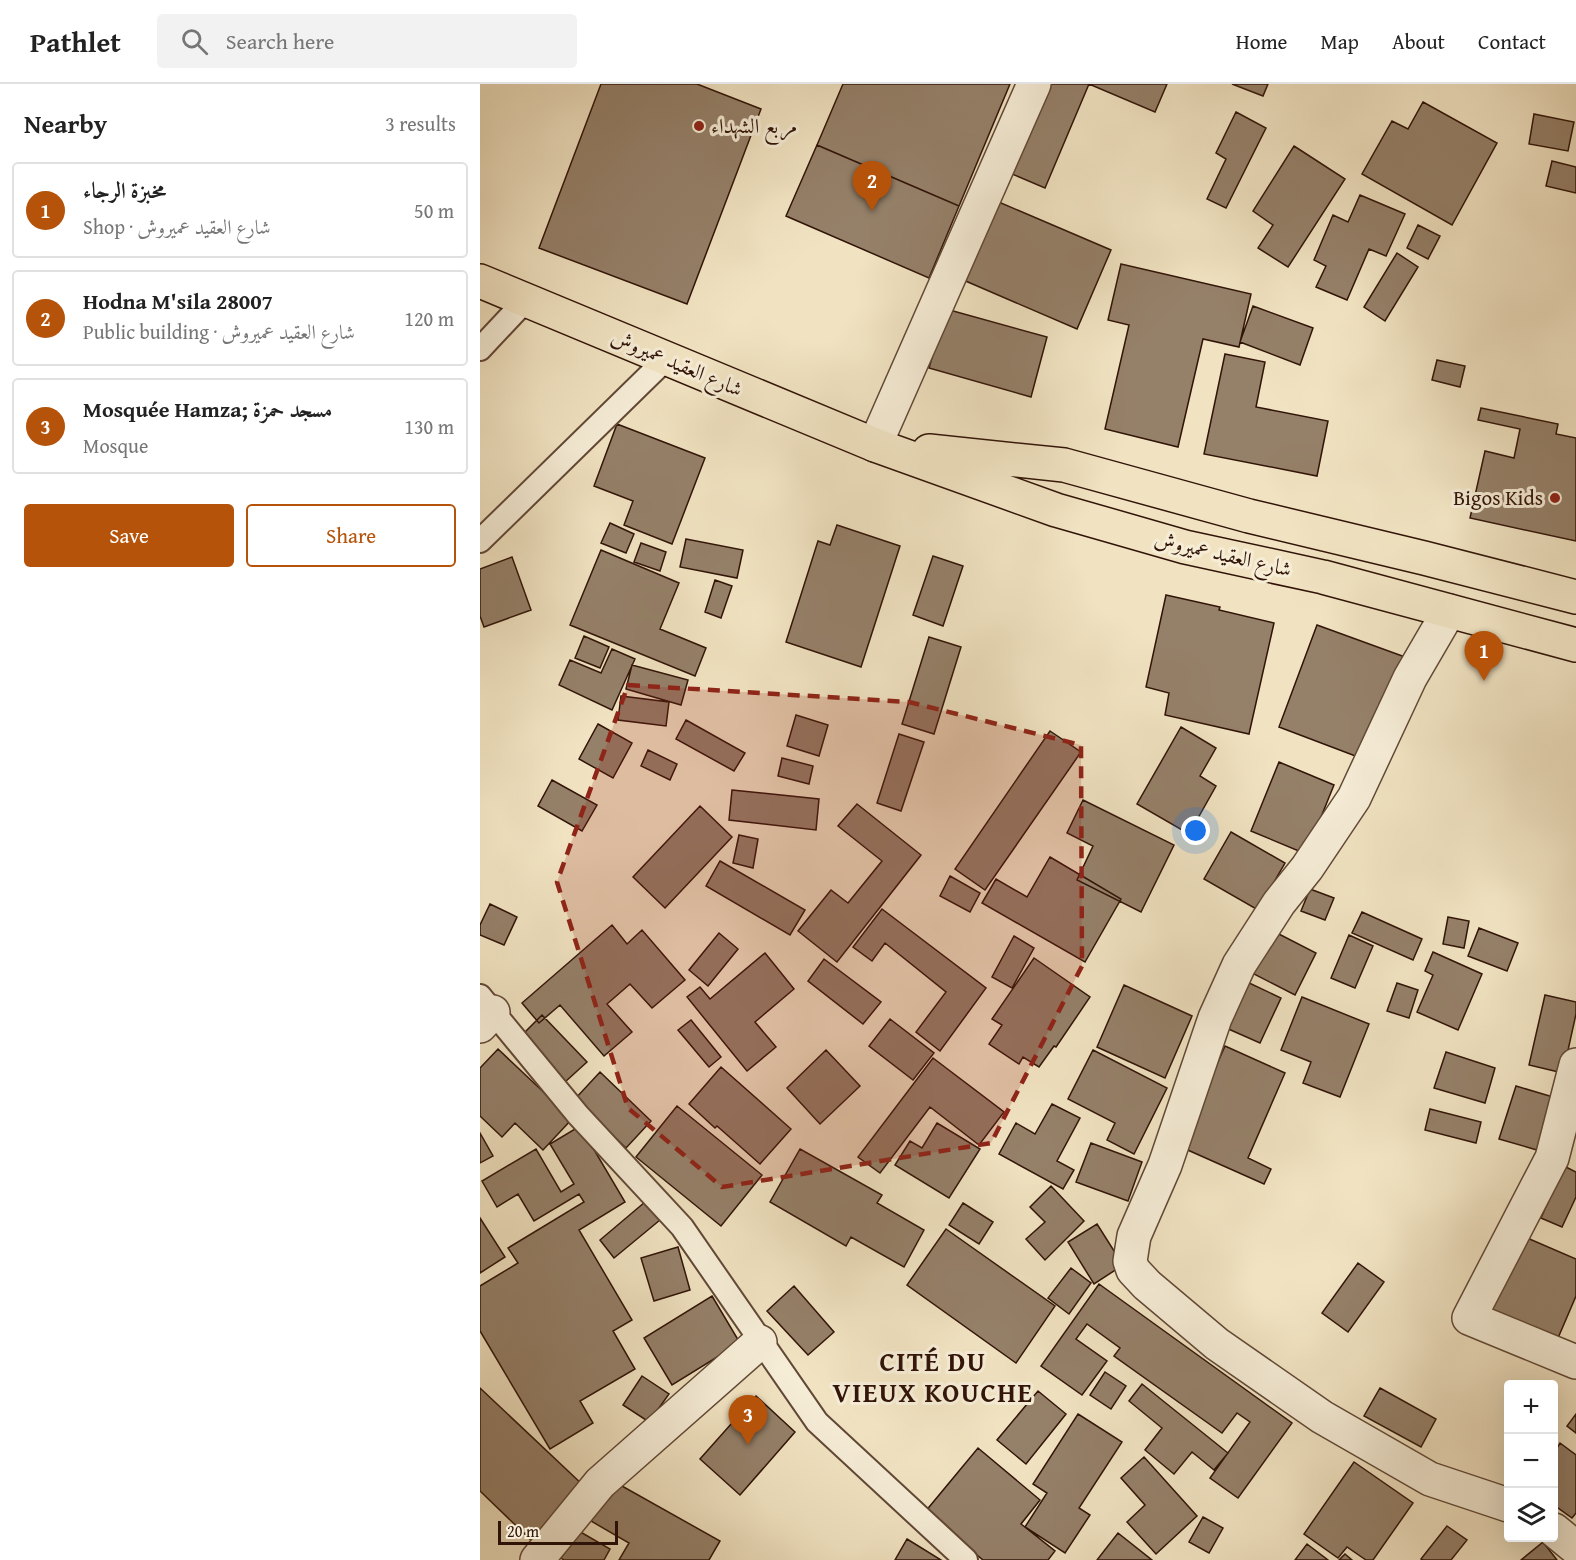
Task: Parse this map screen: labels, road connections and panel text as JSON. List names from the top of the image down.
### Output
{
  "streets": {
    "main road": ["شارع العقيد عميروش"]
  },
  "districts": ["CITÉ DU VIEUX KOUCHE"],
  "places": ["مربع الشهداء", "Bigos Kids"],
  "scale_bar": "20 m",
  "page": {
    "header": "Pathlet",
    "search": "Search here",
    "nav": [
      "Home",
      "Map",
      "About",
      "Contact"
    ],
    "heading": ["Nearby", "3 results"],
    "pins": ["2", "1", "3"],
    "list": [
      {
        "mark": "1",
        "name": "مخبزة الرجاء",
        "note": "Shop · شارع العقيد عميروش",
        "value": "50 m"
      },
      {
        "mark": "2",
        "name": "Hodna M'sila 28007",
        "note": "Public building · شارع العقيد عميروش",
        "value": "120 m"
      },
      {
        "mark": "3",
        "name": "Mosquée Hamza; مسجد حمزة",
        "note": "Mosque",
        "value": "130 m"
      }
    ],
    "buttons": ["Save", "Share"],
    "map_buttons": ["+", "−"],
    "scale": "20 m"
  }
}
